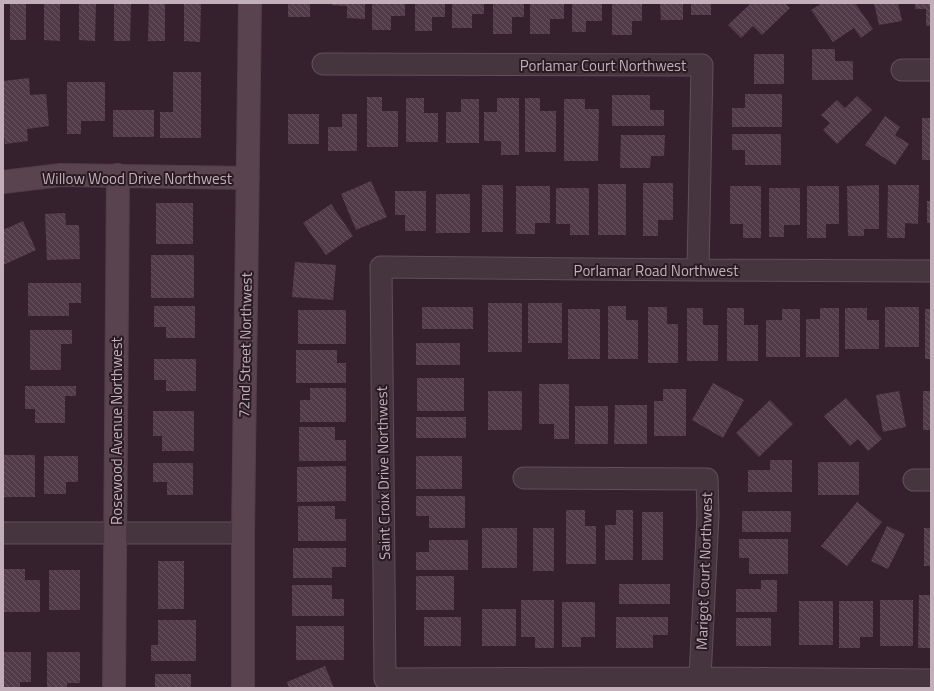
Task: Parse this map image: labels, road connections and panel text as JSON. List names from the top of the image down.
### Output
{
  "streets": {
    "street": [
      "Porlamar Court Northwest",
      "Willow Wood Drive Northwest",
      "Porlamar Road Northwest",
      "72nd Street Northwest",
      "Rosewood Avenue Northwest",
      "Saint Croix Drive Northwest",
      "Marigot Court Northwest"
    ]
  },
  "crossings": [
    ["Porlamar Court Northwest", "Porlamar Road Northwest"],
    ["Willow Wood Drive Northwest", "72nd Street Northwest"],
    ["Willow Wood Drive Northwest", "Rosewood Avenue Northwest"],
    ["Porlamar Road Northwest", "Saint Croix Drive Northwest"]
  ]
}
